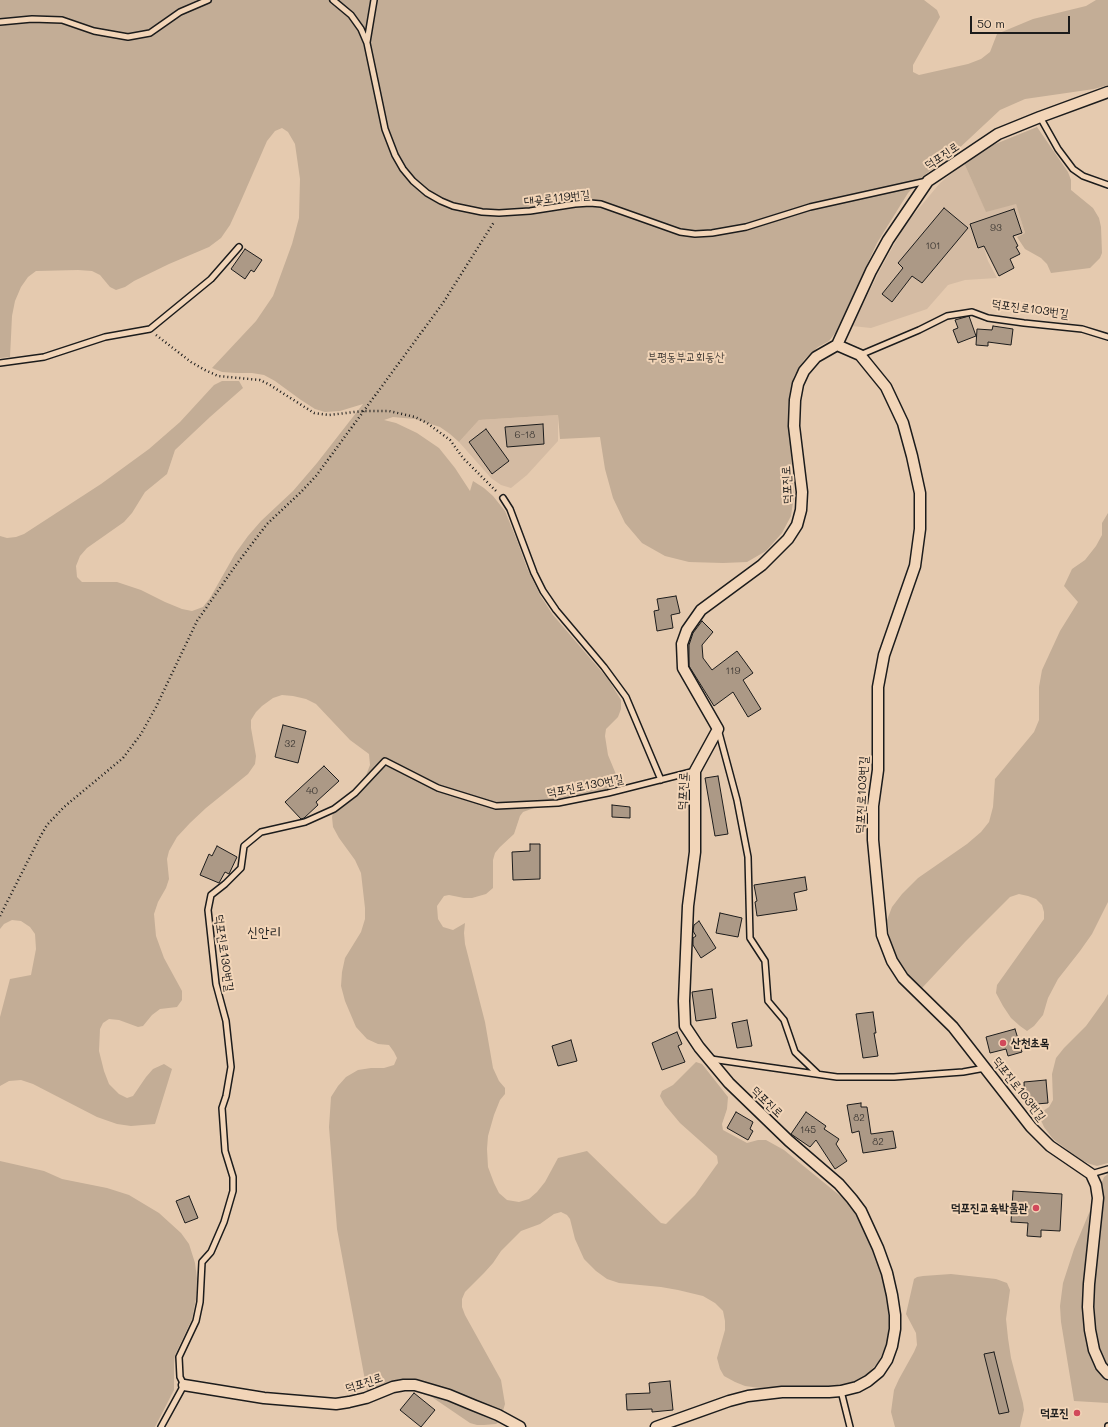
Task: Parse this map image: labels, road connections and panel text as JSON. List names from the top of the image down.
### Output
{
  "streets": {
    "street": ["덕포진로", "덕포진로103번길"],
    "lane": ["대곶로119번길", "덕포진로130번길"]
  },
  "crossings": [
    ["덕포진로", "대곶로119번길"],
    ["덕포진로", "덕포진로103번길"],
    ["덕포진로", "덕포진로130번길"]
  ],
  "districts": ["신안리"],
  "parks": ["부평동부교회동산"],
  "places": ["산천초목", "덕포진교육박물관", "덕포진"],
  "house_numbers": [
    "93",
    "101",
    "6-18",
    "119",
    "32",
    "40",
    "82",
    "145",
    "82"
  ],
  "scale_bar": "50 m"
}
